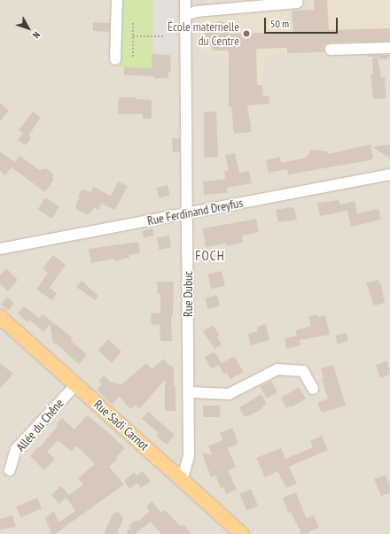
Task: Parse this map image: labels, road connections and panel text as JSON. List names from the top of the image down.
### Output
{
  "streets": {
    "main road": ["Rue Sadi Carnot"],
    "street": ["Rue Ferdinand Dreyfus", "Rue Dubuc", "Allée du Chêne"]
  },
  "crossings": [
    ["Rue Ferdinand Dreyfus", "Rue Dubuc"],
    ["Rue Dubuc", "Rue Sadi Carnot"],
    ["Allée du Chêne", "Rue Sadi Carnot"]
  ],
  "districts": ["FOCH"],
  "places": ["École maternelle du Centre"],
  "scale_bar": "50 m",
  "north": "bottom right"
}
